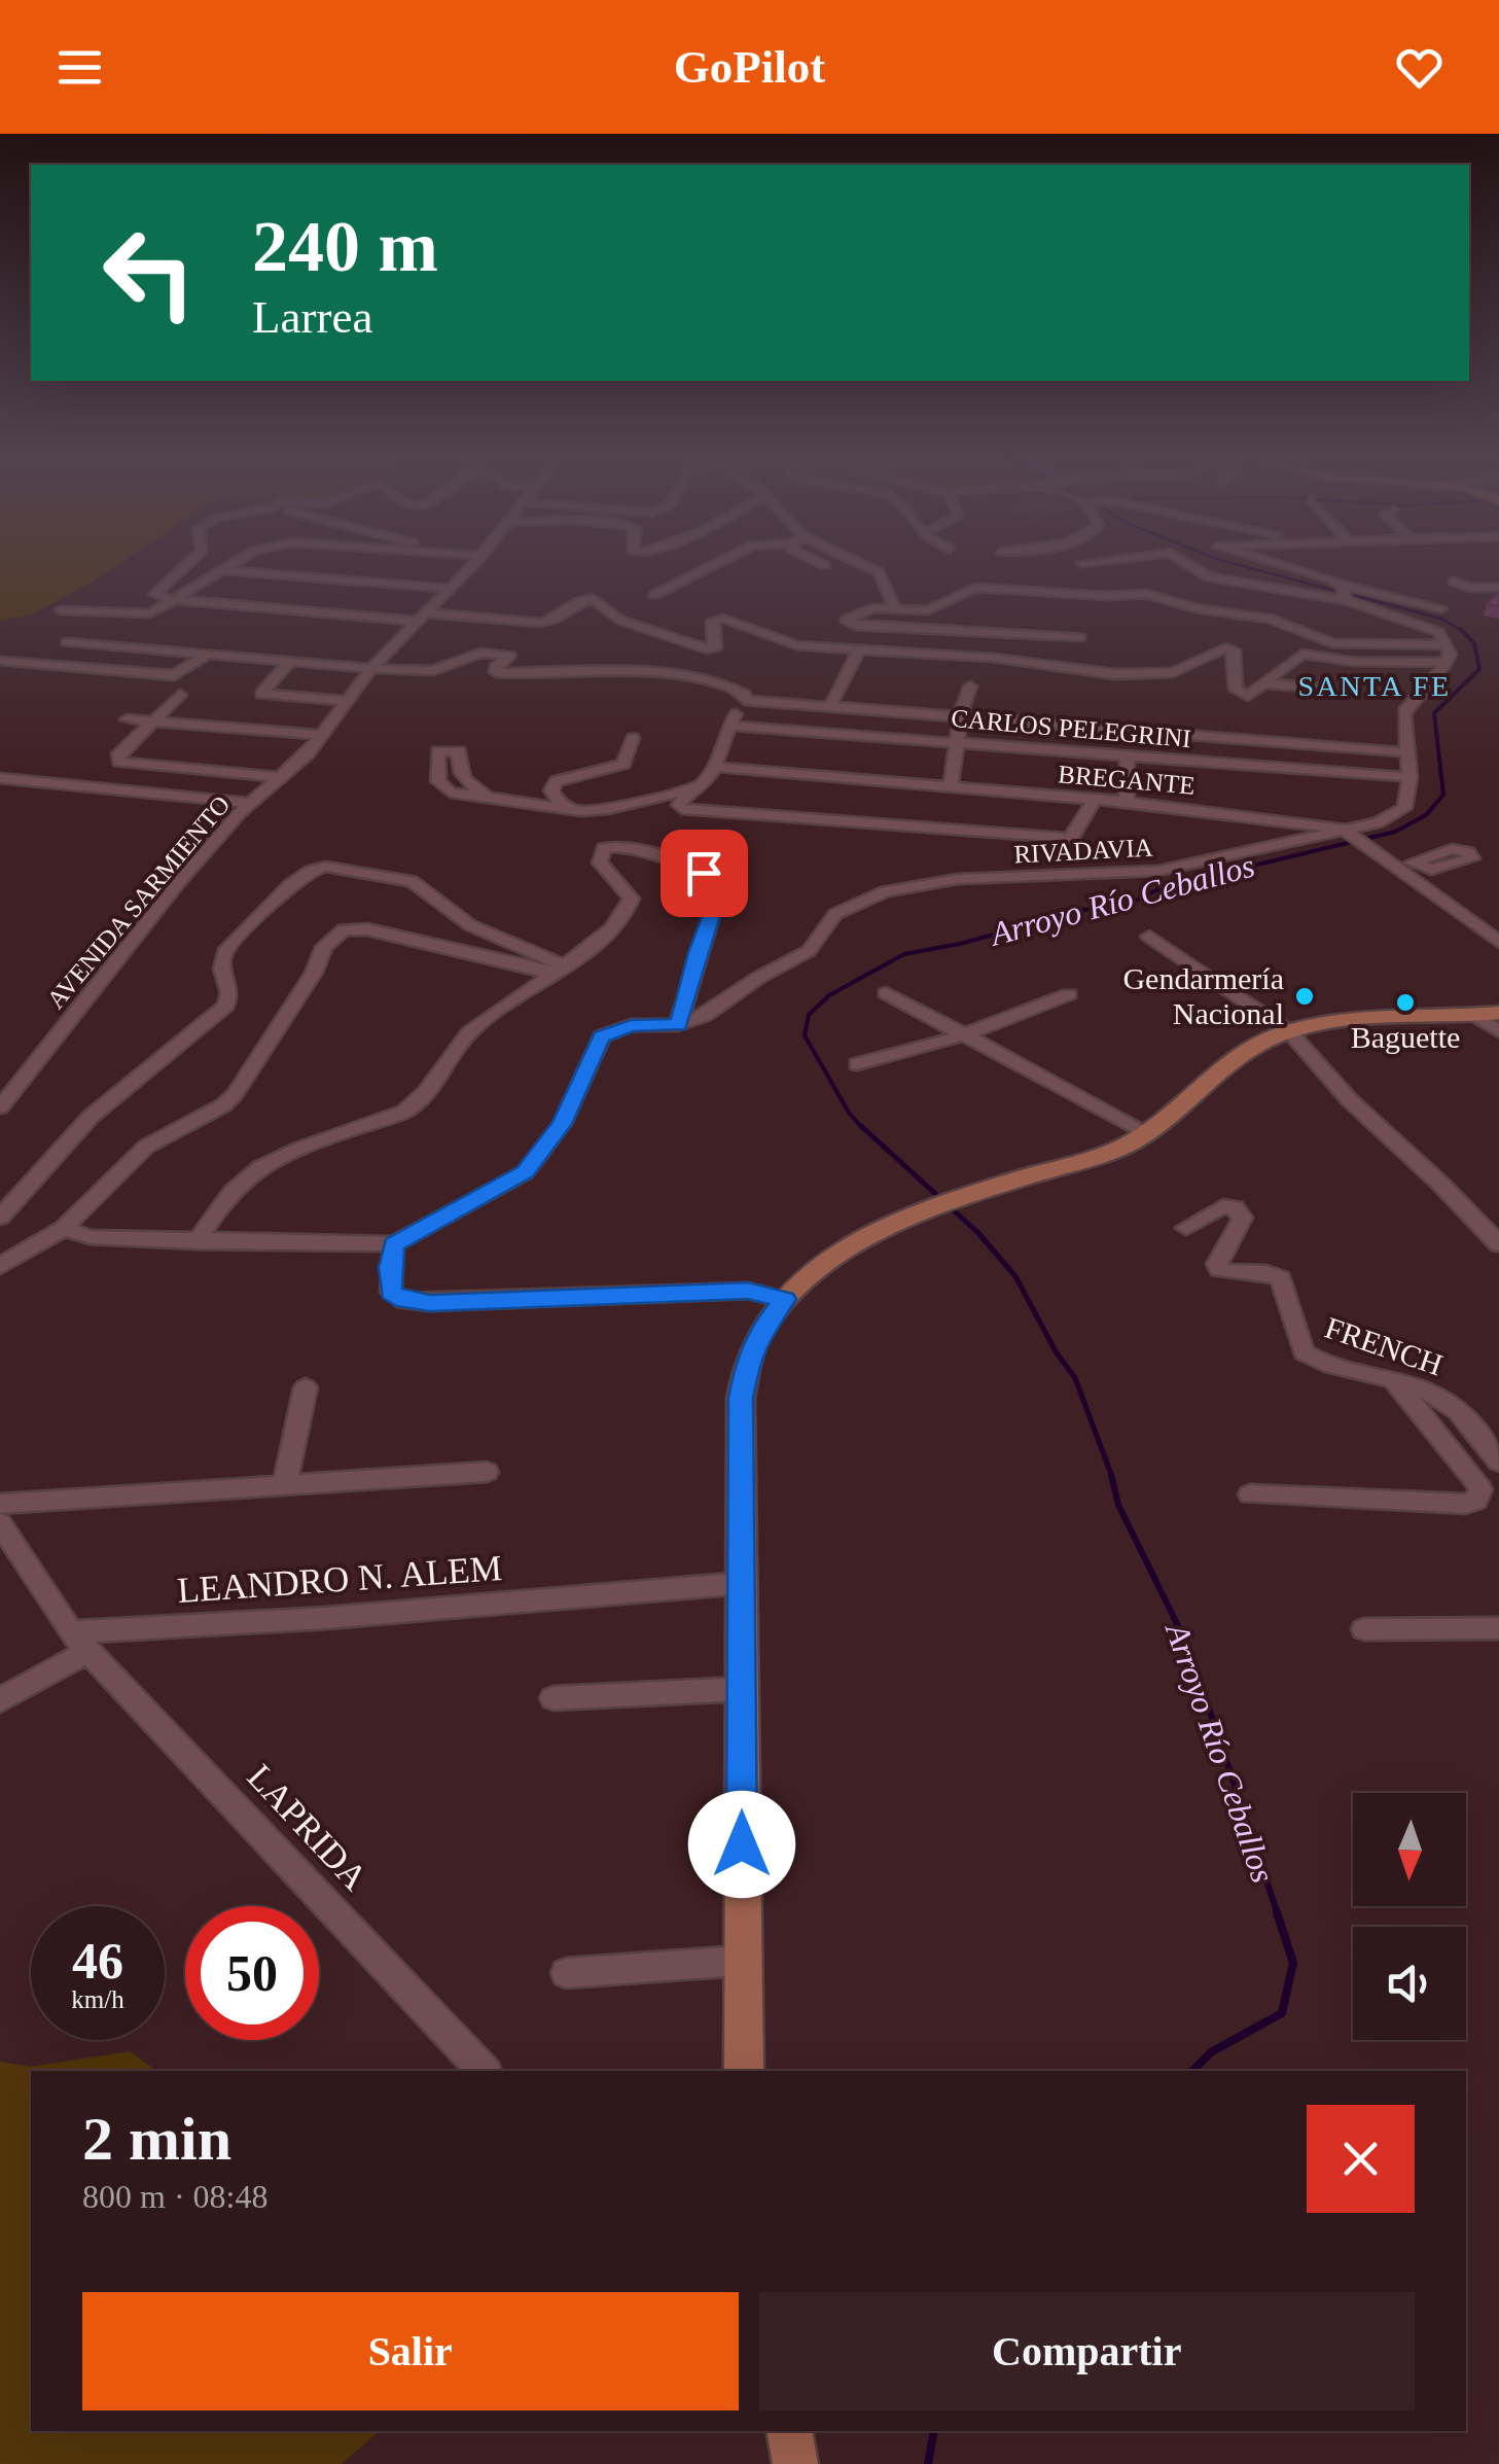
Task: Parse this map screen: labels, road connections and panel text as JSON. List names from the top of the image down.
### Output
{
  "streets": {
    "street": [
      "CARLOS PELEGRINI",
      "BREGANTE",
      "RIVADAVIA",
      "AVENIDA SARMIENTO",
      "FRENCH",
      "LEANDRO N. ALEM",
      "LAPRIDA"
    ]
  },
  "crossings": [
    ["CARLOS PELEGRINI", "RIVADAVIA"],
    ["BREGANTE", "RIVADAVIA"],
    ["LEANDRO N. ALEM", "LAPRIDA"]
  ],
  "districts": ["SANTA FE"],
  "water": ["Arroyo Río Ceballos"],
  "places": ["Gendarmería Nacional", "Baguette"],
  "north": "bottom",
  "page": {
    "header": "GoPilot",
    "turn": ["240 m", "Larrea"],
    "speed": "46 km/h",
    "limit": "50",
    "heading": ["2 min", "800 m · 08:48"],
    "buttons": ["Salir", "Compartir"]
  }
}
